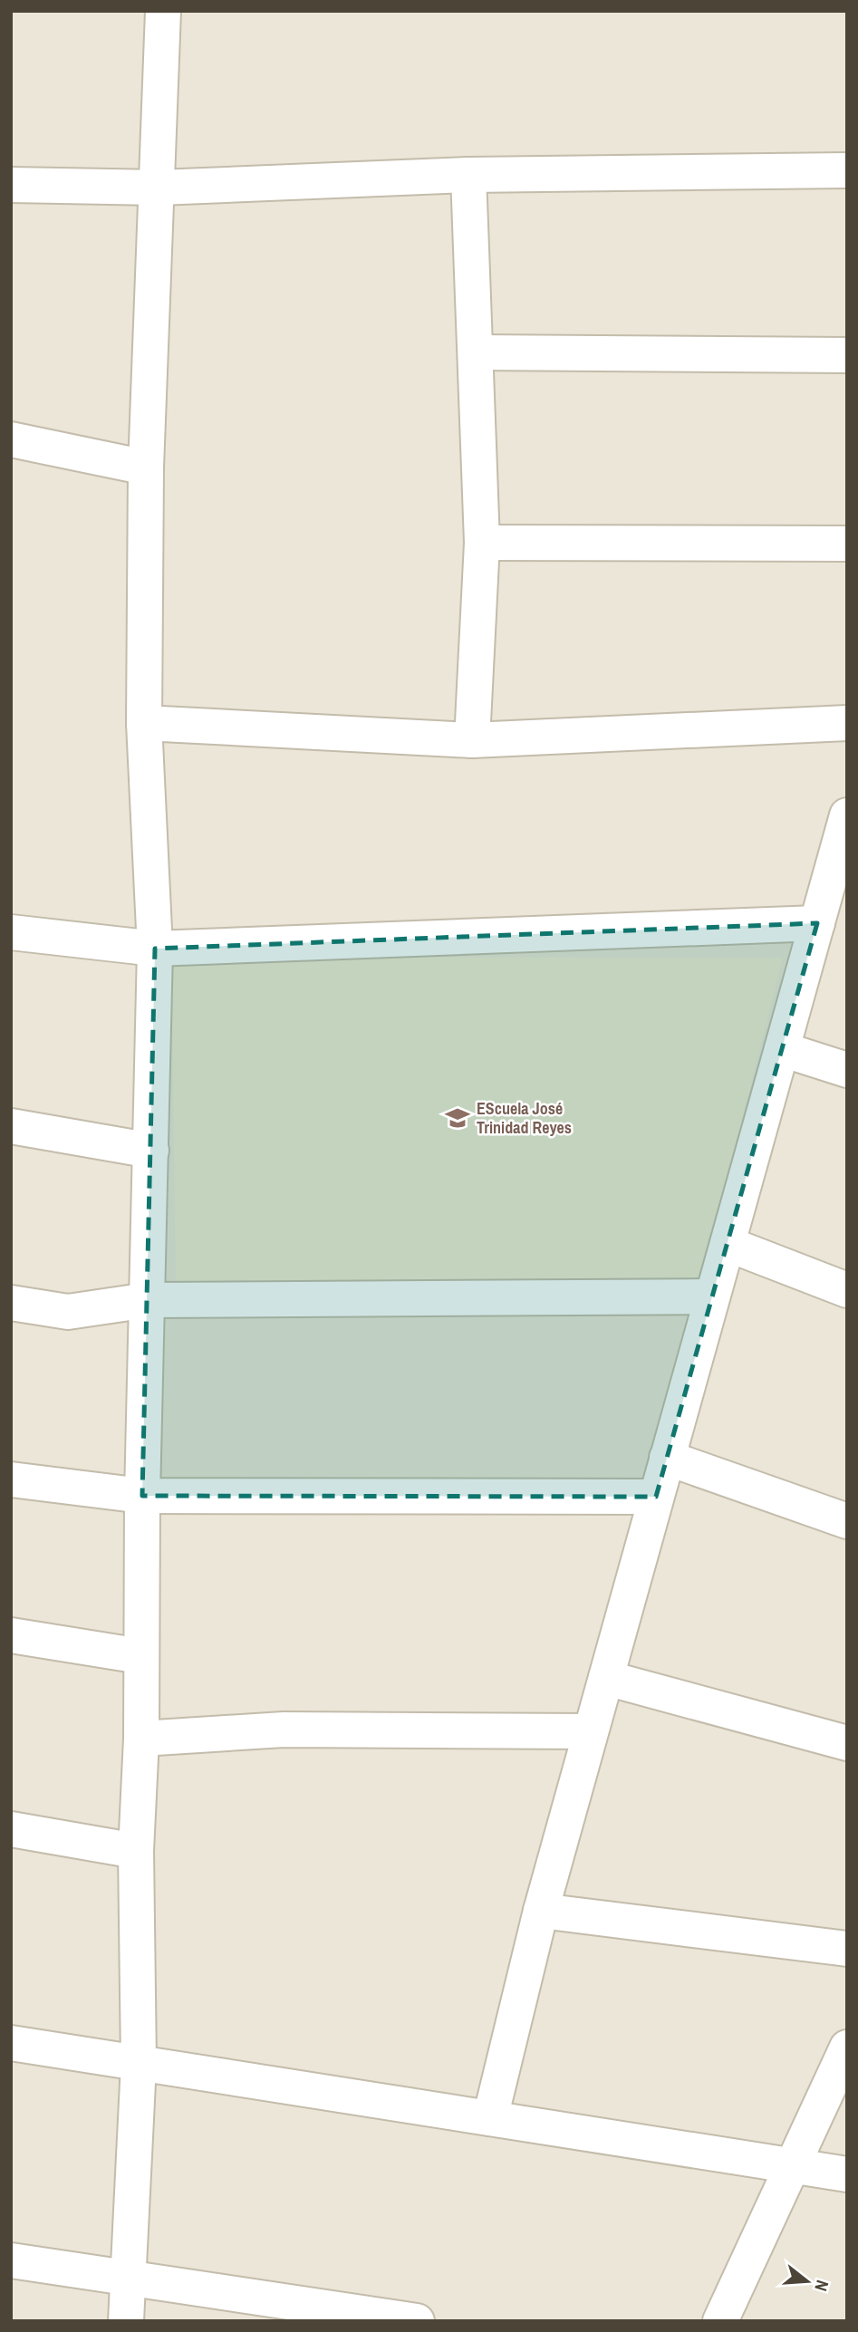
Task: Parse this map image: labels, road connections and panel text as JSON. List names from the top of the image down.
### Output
{
  "places": {
    "school or university": ["EScuela José Trinidad Reyes"]
  },
  "north": "right"
}
